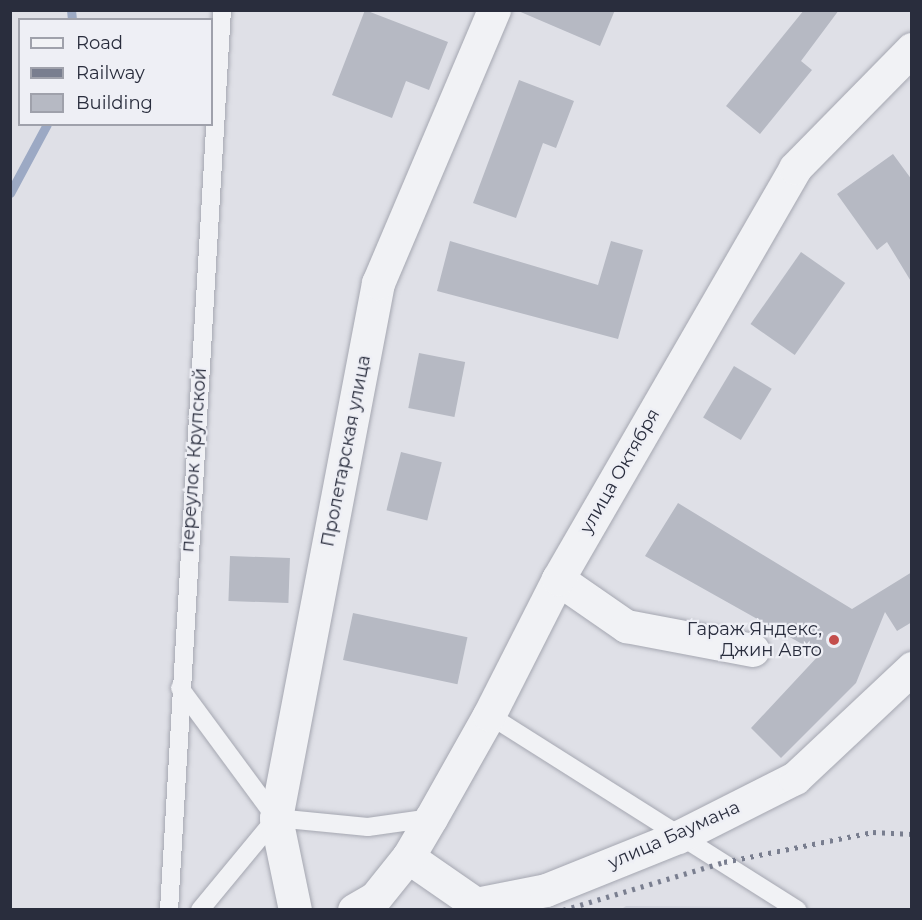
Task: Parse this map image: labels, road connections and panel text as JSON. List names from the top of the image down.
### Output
{
  "streets": {
    "street": ["Пролетарская улица", "улица Октября", "улица Баумана"],
    "lane": ["переулок Крупской"]
  },
  "crossings": [
    ["улица Октября", "улица Баумана"]
  ],
  "places": ["Гараж Яндекс, Джин Авто"],
  "legend": ["Road", "Railway", "Building"]
}
